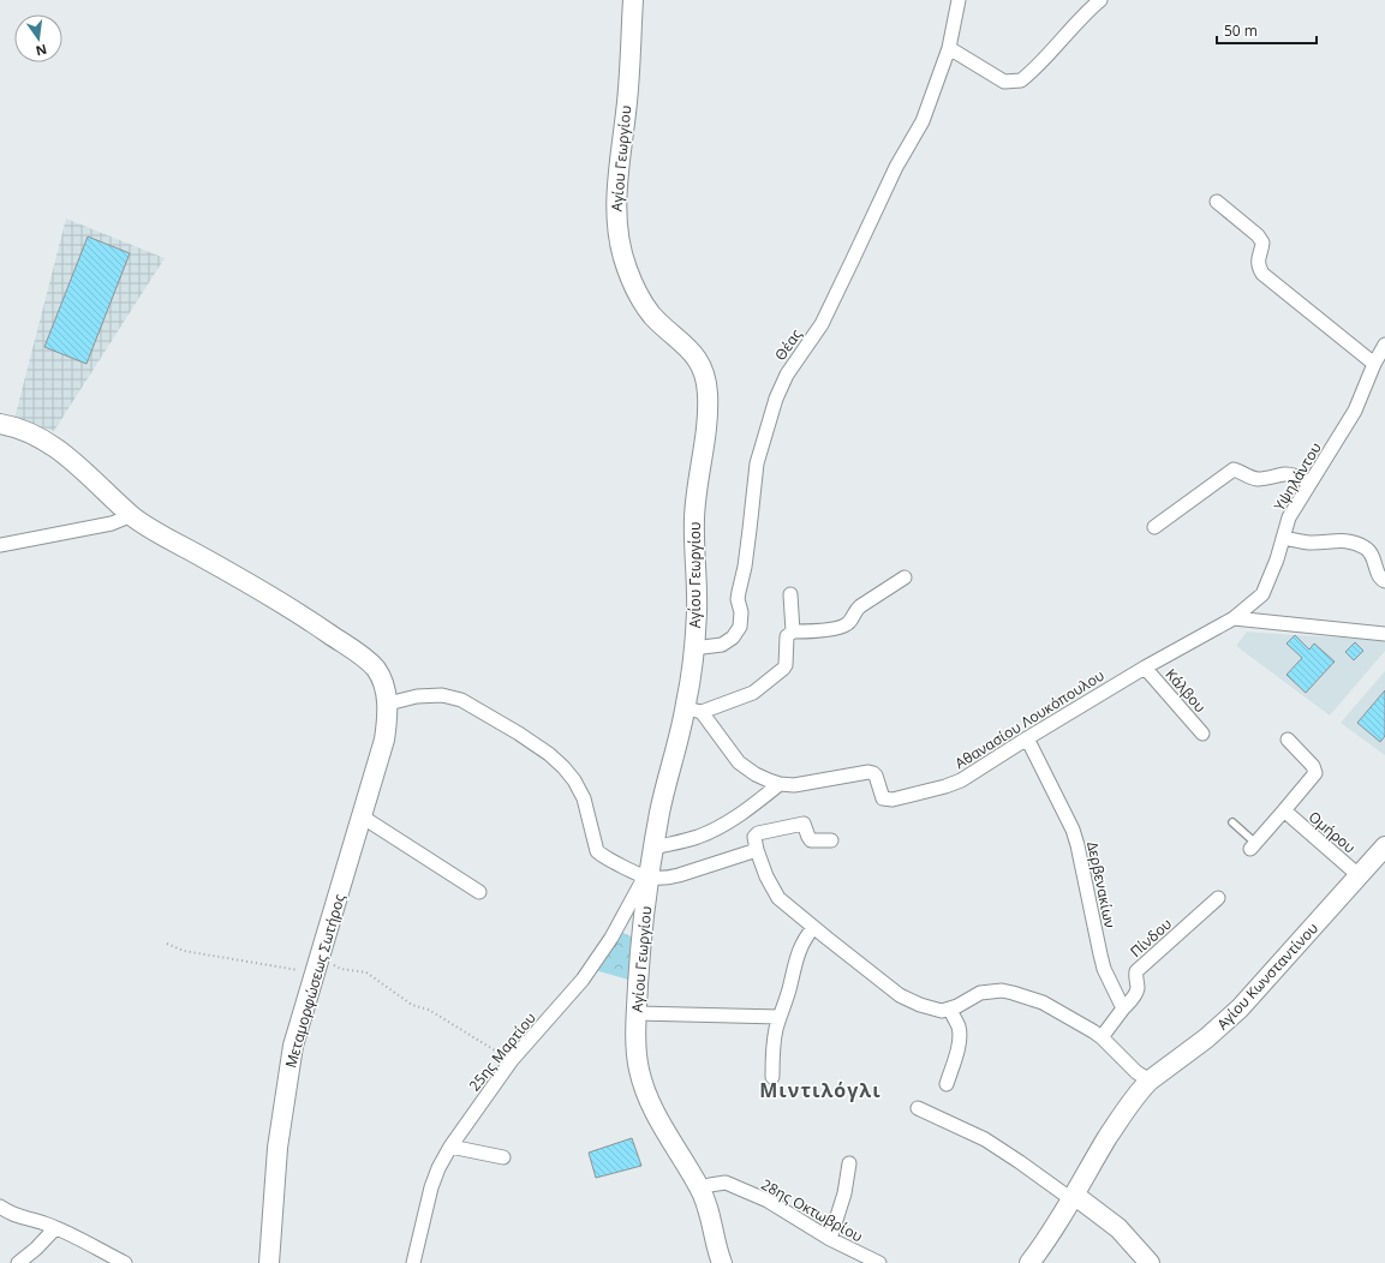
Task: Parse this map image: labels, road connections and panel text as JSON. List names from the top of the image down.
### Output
{
  "streets": {
    "street": [
      "Αγίου Γεωργίου",
      "Θέας",
      "Υψηλάντου",
      "Κάλβου",
      "Αθανασίου Λουκόπουλου",
      "Ομήρου",
      "Δερβενακίων",
      "Πίνδου",
      "Αγίου Κωνσταντίνου",
      "Μεταμορφώσεως Σωτήρος",
      "25ης Μαρτίου",
      "28ης Οκτωβρίου"
    ]
  },
  "crossings": [
    ["Αγίου Γεωργίου", "Θέας"],
    ["Αγίου Γεωργίου", "25ης Μαρτίου"],
    ["Αγίου Γεωργίου", "28ης Οκτωβρίου"],
    ["Υψηλάντου", "Αθανασίου Λουκόπουλου"],
    ["Κάλβου", "Αθανασίου Λουκόπουλου"],
    ["Αθανασίου Λουκόπουλου", "Δερβενακίων"],
    ["Ομήρου", "Αγίου Κωνσταντίνου"],
    ["Δερβενακίων", "Πίνδου"]
  ],
  "districts": ["Μιντιλόγλι"],
  "scale_bar": "50 m",
  "north": "bottom"
}
